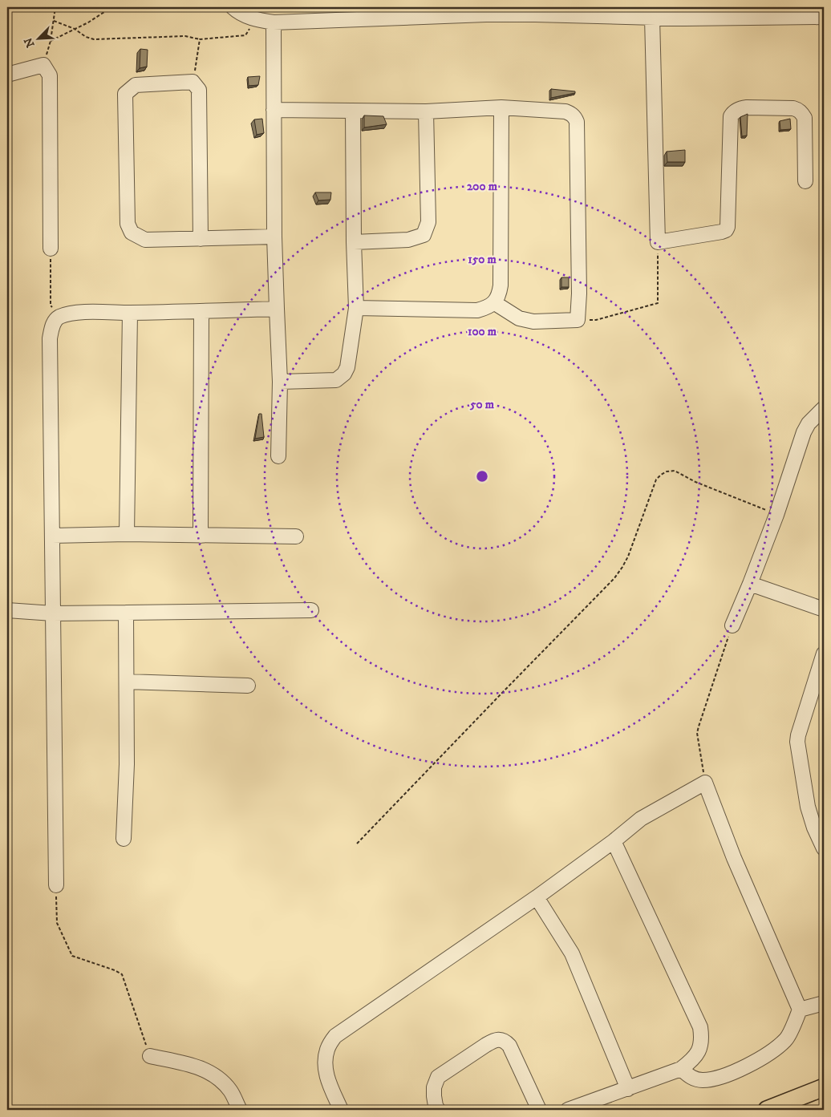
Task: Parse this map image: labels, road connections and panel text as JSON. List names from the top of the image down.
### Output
{
  "north": "bottom left",
  "rings": [
    "200 m",
    "150 m",
    "100 m",
    "50 m"
  ]
}
